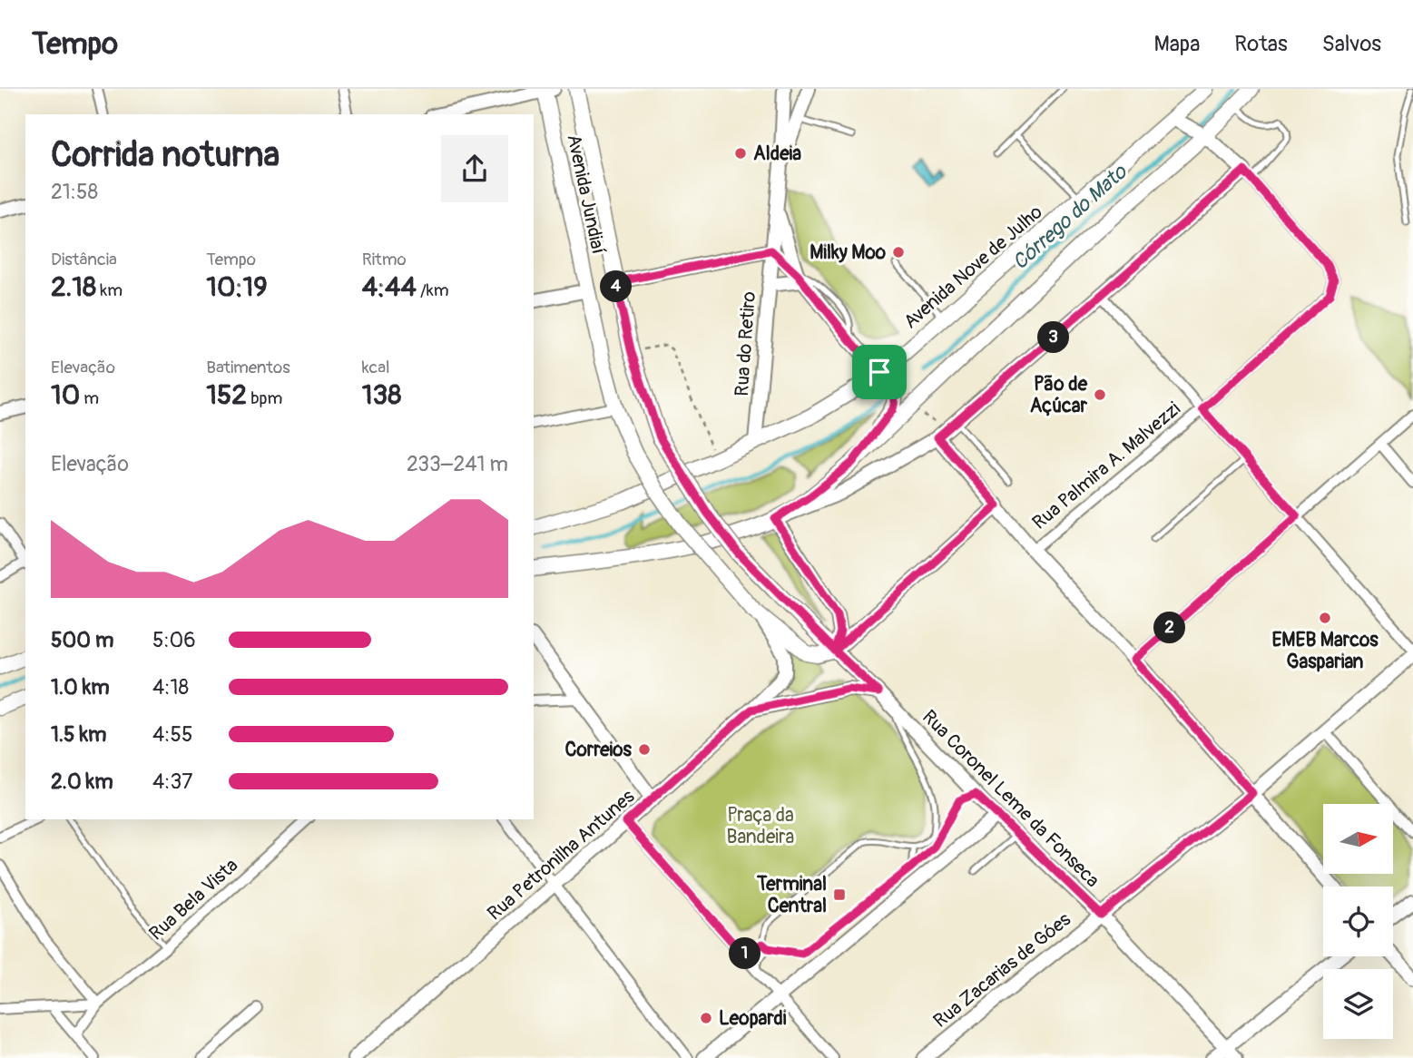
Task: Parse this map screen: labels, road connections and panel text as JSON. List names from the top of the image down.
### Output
{
  "streets": {
    "main road": ["Avenida Jundiaí", "Avenida Nove de Julho"],
    "street": [
      "Rua do Retiro",
      "Rua Palmira A. Malvezzi",
      "Rua Coronel Leme da Fonseca",
      "Rua Petronilha Antunes",
      "Rua Bela Vista",
      "Rua Zacarias de Góes"
    ]
  },
  "crossings": [
    ["Avenida Jundiaí", "Rua Coronel Leme da Fonseca"],
    ["Avenida Jundiaí", "Rua Petronilha Antunes"],
    ["Avenida Nove de Julho", "Rua do Retiro"],
    ["Rua Coronel Leme da Fonseca", "Rua Zacarias de Góes"]
  ],
  "water": ["Córrego do Mato"],
  "parks": ["Praça da Bandeira"],
  "places": {
    "other": [
      "Aldeia",
      "Milky Moo",
      "Pão de Açúcar",
      "EMEB Marcos Gasparian",
      "Correios",
      "Leopardi"
    ],
    "transit": ["Terminal Central"]
  },
  "north": "right",
  "page": {
    "header": "Tempo",
    "nav": ["Mapa", "Rotas", "Salvos"],
    "heading": ["Corrida noturna", "21:58"],
    "stats": [
      ["Distância", "2.18 km"],
      ["Tempo", "10:19"],
      ["Ritmo", "4:44 /km"],
      ["Elevação", "10 m"],
      ["Batimentos", "152 bpm"],
      ["kcal", "138"]
    ],
    "pins": [
      "4",
      "3",
      "2",
      "1"
    ],
    "chart": ["Elevação", "233–241 m"],
    "list": [
      {
        "name": "500 m",
        "note": "5:06"
      },
      {
        "name": "1.0 km",
        "note": "4:18"
      },
      {
        "name": "1.5 km",
        "note": "4:55"
      },
      {
        "name": "2.0 km",
        "note": "4:37"
      }
    ]
  }
}
